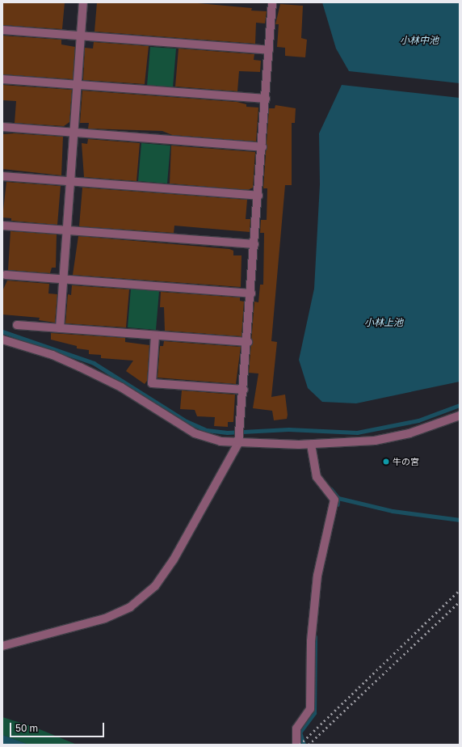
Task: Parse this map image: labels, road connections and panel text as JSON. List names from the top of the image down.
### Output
{
  "water": ["小林中池", "小林上池"],
  "places": ["牛の宮"],
  "scale_bar": "50 m"
}
